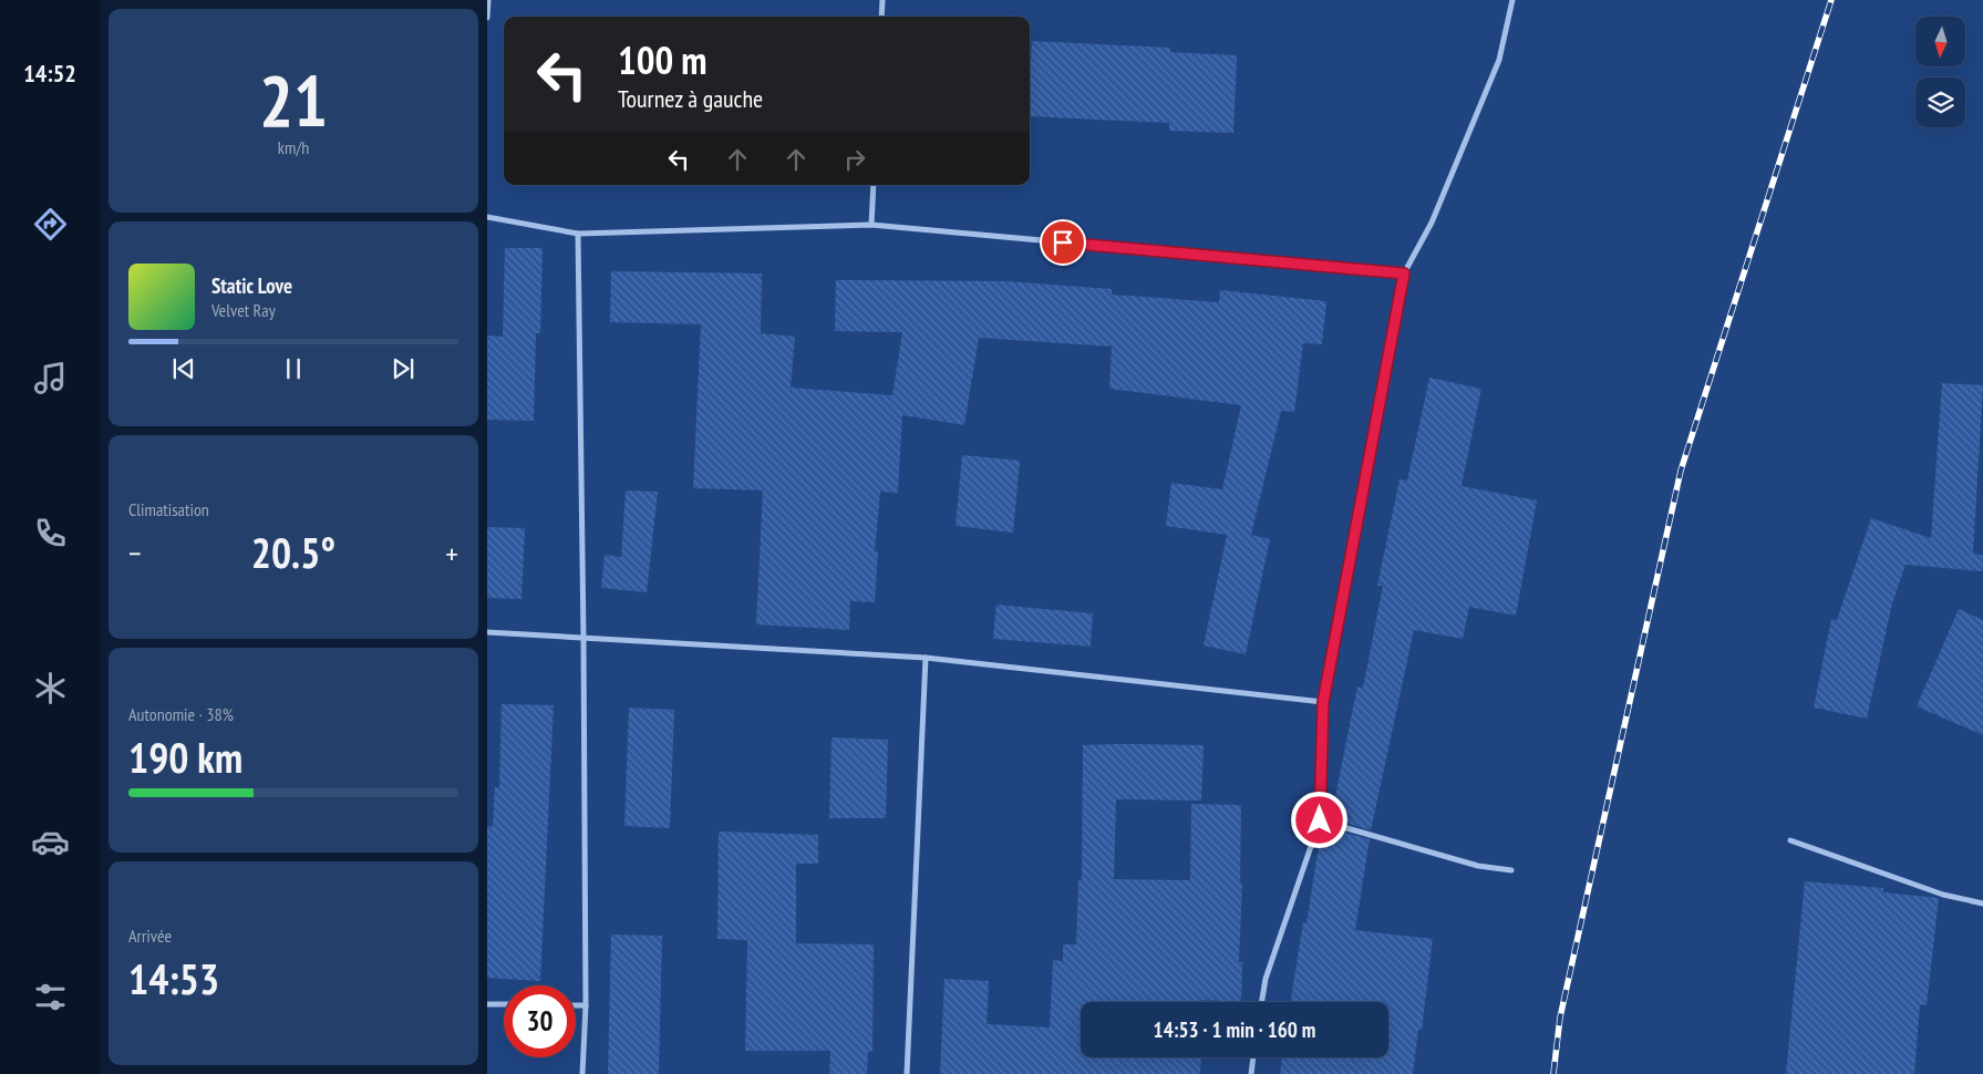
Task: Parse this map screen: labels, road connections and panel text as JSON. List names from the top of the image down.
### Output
{
  "north": "bottom",
  "page": {
    "tabs": "14:52",
    "tile": [
      ["21", "km/h"],
      "Climatisation",
      ["Autonomie · 38%", "190 km"],
      ["Arrivée", "14:53"]
    ],
    "turn": ["100 m", "Tournez à gauche"],
    "song": ["Static Love", "Velvet Ray"],
    "heat": ["−", "20.5°", "+"],
    "limit": "30",
    "trip": "14:53 · 1 min · 160 m"
  }
}
